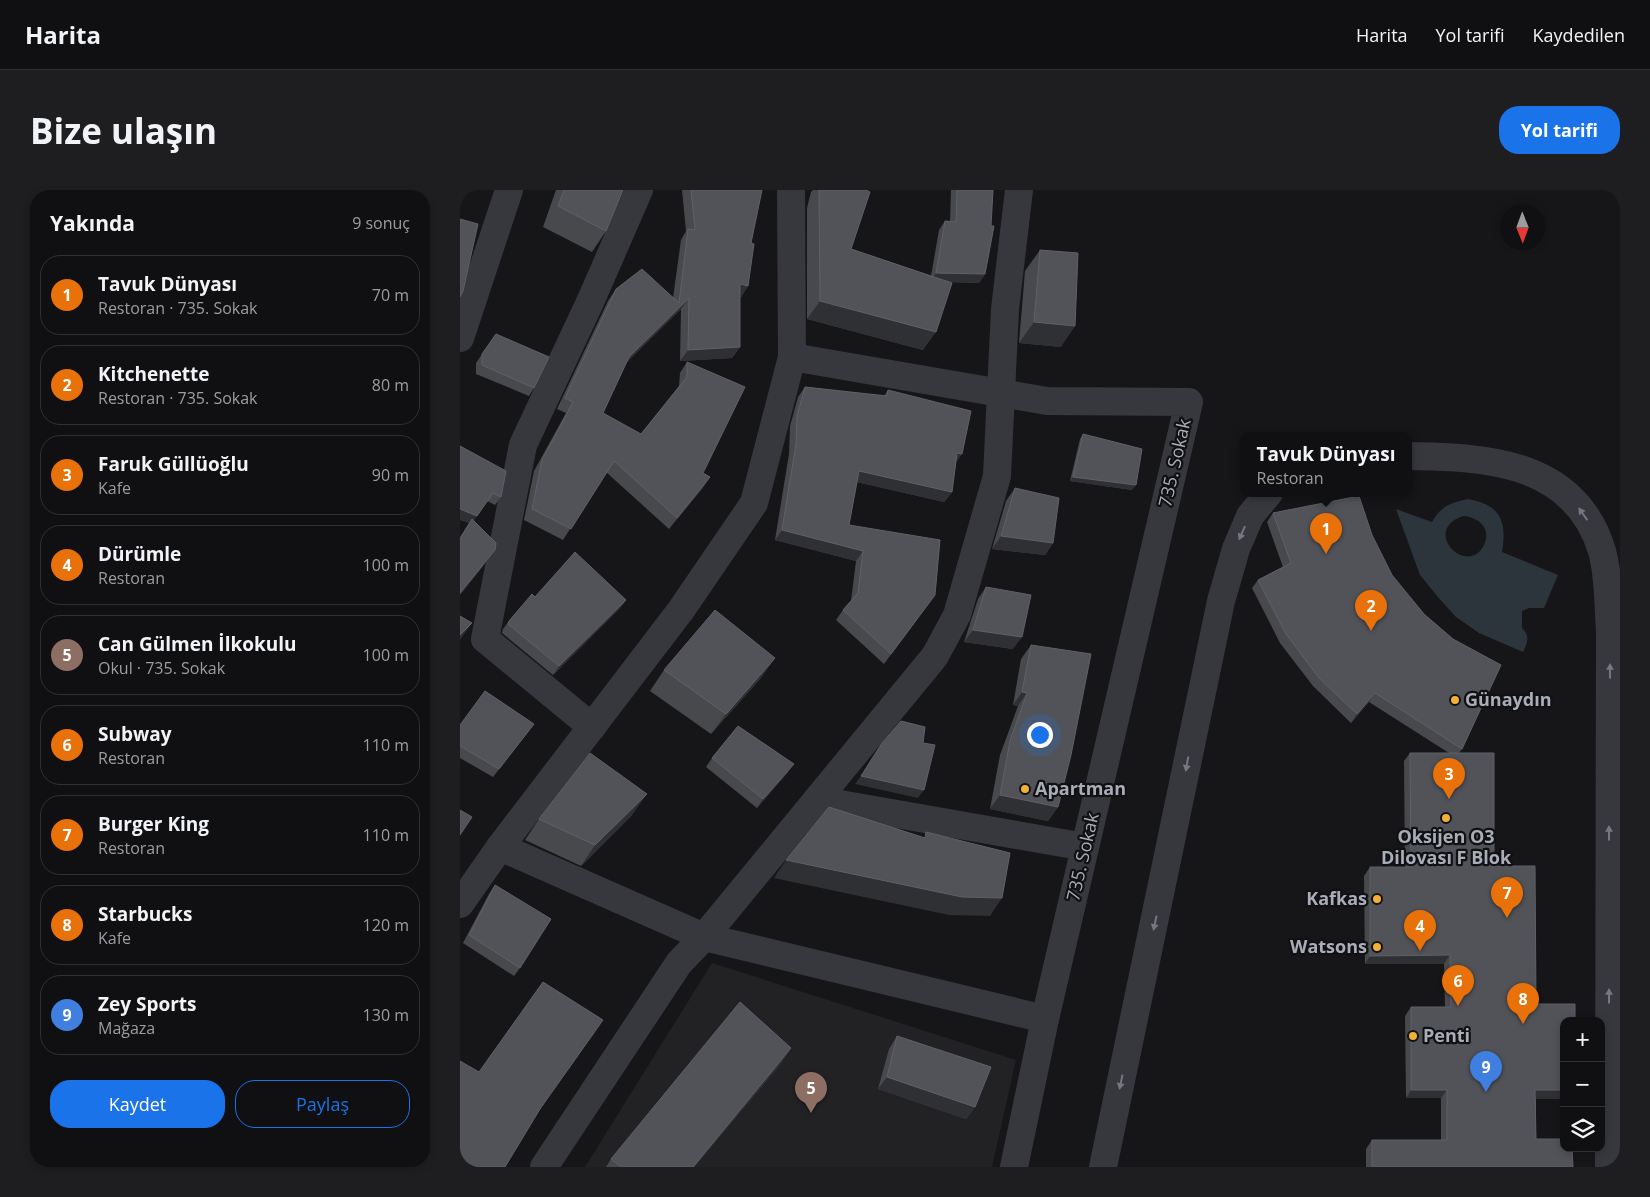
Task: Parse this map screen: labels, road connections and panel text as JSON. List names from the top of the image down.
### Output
{
  "streets": {
    "street": ["735. Sokak"]
  },
  "places": [
    "Günaydın",
    "Apartman",
    "Oksijen O3 Dilovası F Blok",
    "Kafkas",
    "Watsons",
    "Penti"
  ],
  "north": "bottom",
  "page": {
    "header": "Harita",
    "nav": ["Harita", "Yol tarifi", "Kaydedilen"],
    "buttons": [
      "Yol tarifi",
      ["Kaydet", "Paylaş"]
    ],
    "title": "Bize ulaşın",
    "heading": ["Yakında", "9 sonuç"],
    "list": [
      {
        "mark": "1",
        "name": "Tavuk Dünyası",
        "note": "Restoran · 735. Sokak",
        "value": "70 m"
      },
      {
        "mark": "2",
        "name": "Kitchenette",
        "note": "Restoran · 735. Sokak",
        "value": "80 m"
      },
      {
        "mark": "3",
        "name": "Faruk Güllüoğlu",
        "note": "Kafe",
        "value": "90 m"
      },
      {
        "mark": "4",
        "name": "Dürümle",
        "note": "Restoran",
        "value": "100 m"
      },
      {
        "mark": "5",
        "name": "Can Gülmen İlkokulu",
        "note": "Okul · 735. Sokak",
        "value": "100 m"
      },
      {
        "mark": "6",
        "name": "Subway",
        "note": "Restoran",
        "value": "110 m"
      },
      {
        "mark": "7",
        "name": "Burger King",
        "note": "Restoran",
        "value": "110 m"
      },
      {
        "mark": "8",
        "name": "Starbucks",
        "note": "Kafe",
        "value": "120 m"
      },
      {
        "mark": "9",
        "name": "Zey Sports",
        "note": "Mağaza",
        "value": "130 m"
      }
    ],
    "popup": ["Tavuk Dünyası", "Restoran"],
    "pins": [
      "1",
      "2",
      "3",
      "7",
      "4",
      "6",
      "8",
      "9",
      "5"
    ],
    "map_buttons": ["+", "−"]
  }
}
